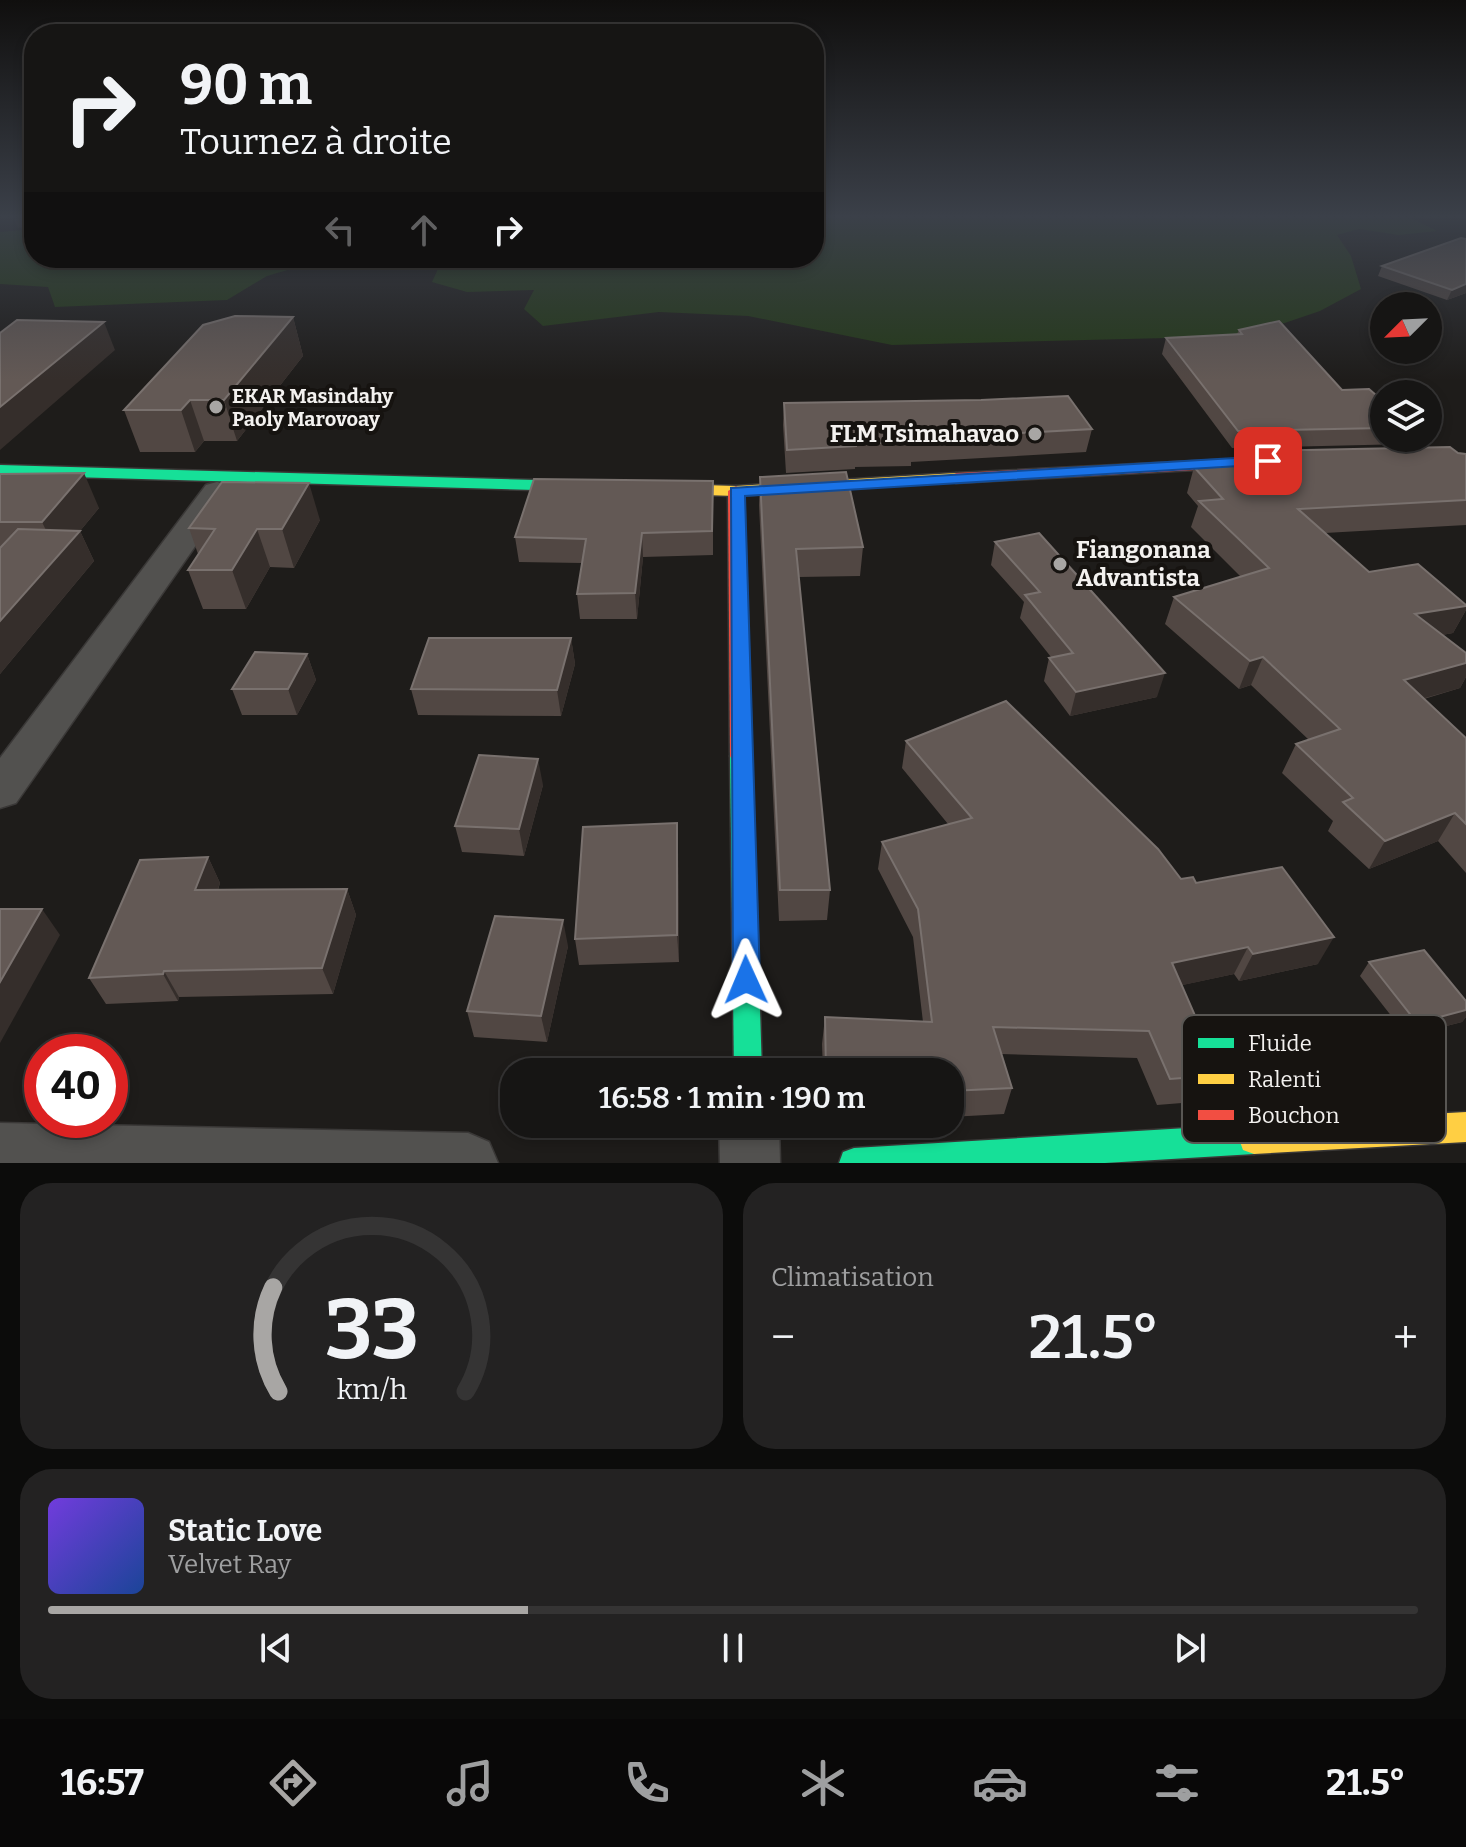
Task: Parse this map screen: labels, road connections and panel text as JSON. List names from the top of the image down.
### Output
{
  "places": ["EKAR Masindahy Paoly Marovoay", "FLM Tsimahavao", "Fiangonana Advantista"],
  "legend": ["Fluide", "Ralenti", "Bouchon"],
  "north": "bottom left",
  "page": {
    "turn": ["90 m", "Tournez à droite"],
    "limit": "40",
    "trip": "16:58 · 1 min · 190 m",
    "tile": "Climatisation",
    "heat": ["−", "21.5°", "+"],
    "song": ["Static Love", "Velvet Ray"],
    "tabs": ["16:57", "21.5°"],
    "gauge": ["33", "km/h"]
  }
}
